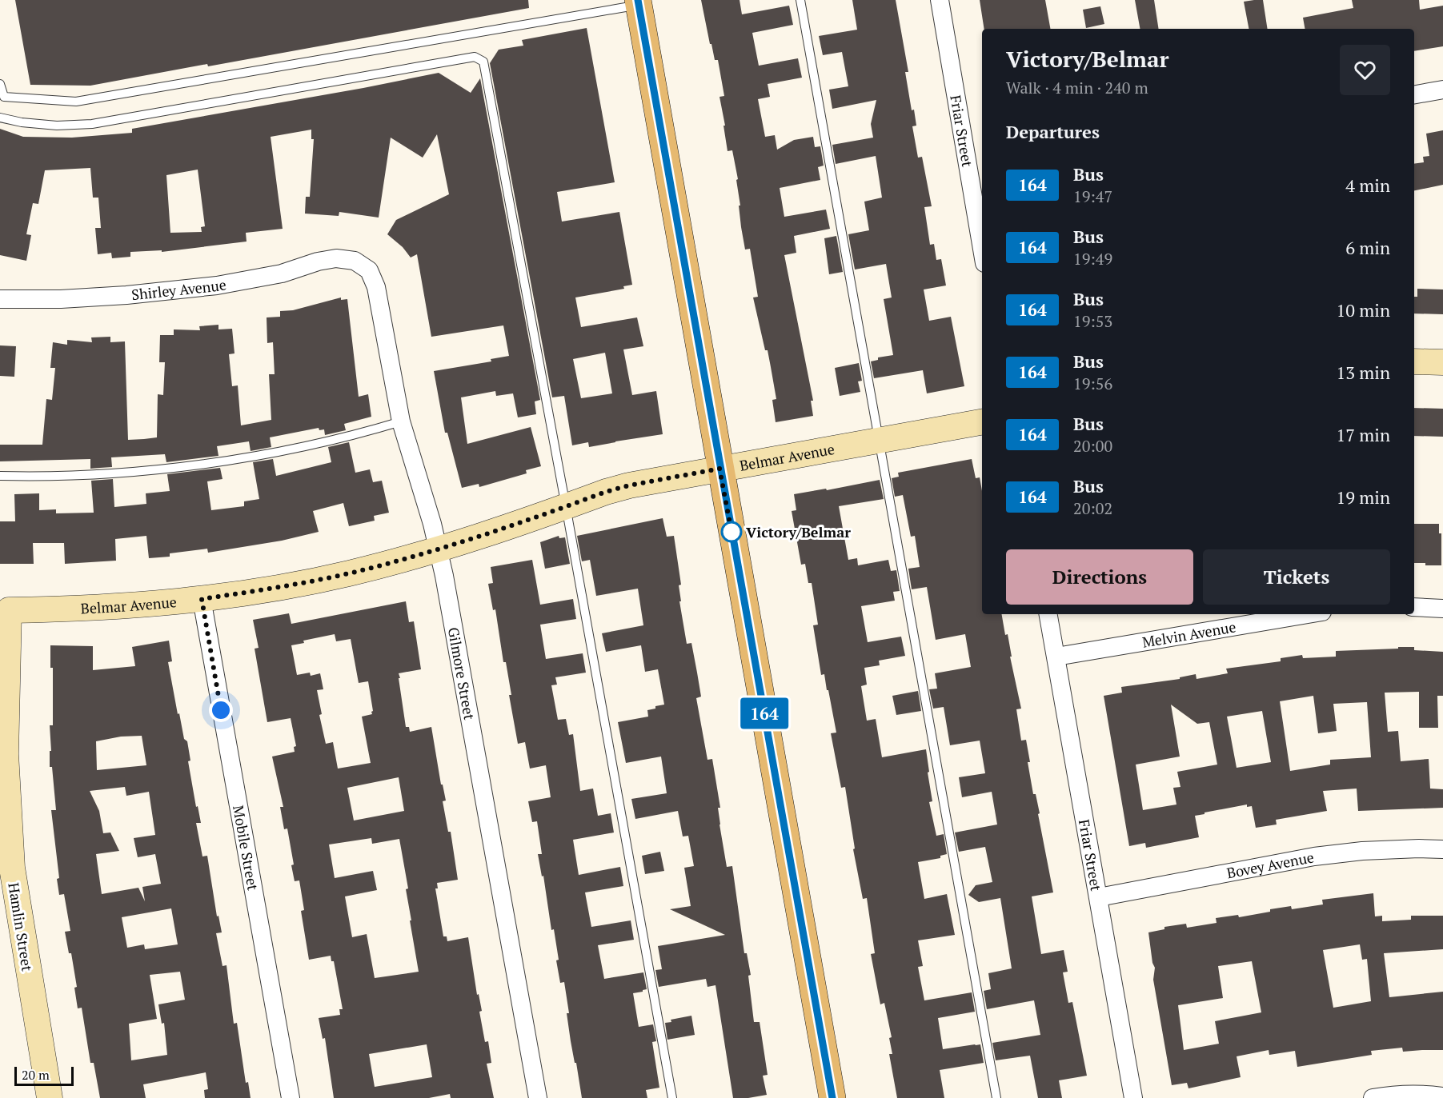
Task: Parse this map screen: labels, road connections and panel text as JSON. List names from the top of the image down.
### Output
{
  "streets": {
    "street": [
      "Friar Street",
      "Shirley Avenue",
      "Belmar Avenue",
      "Melvin Avenue",
      "Gilmore Street",
      "Mobile Street",
      "Bovey Avenue",
      "Hamlin Street"
    ]
  },
  "crossings": [
    ["Friar Street", "Melvin Avenue"],
    ["Friar Street", "Bovey Avenue"],
    ["Shirley Avenue", "Gilmore Street"],
    ["Belmar Avenue", "Gilmore Street"],
    ["Belmar Avenue", "Mobile Street"],
    ["Belmar Avenue", "Hamlin Street"]
  ],
  "places": ["Victory/Belmar"],
  "lines": ["bus line 164"],
  "scale_bar": "20 m",
  "page": {
    "on_map": "164",
    "heading": [
      ["Victory/Belmar", "Walk · 4 min · 240 m"],
      "Departures"
    ],
    "list": [
      {
        "mark": "164",
        "name": "Bus",
        "note": "19:47",
        "value": "4 min"
      },
      {
        "mark": "164",
        "name": "Bus",
        "note": "19:49",
        "value": "6 min"
      },
      {
        "mark": "164",
        "name": "Bus",
        "note": "19:53",
        "value": "10 min"
      },
      {
        "mark": "164",
        "name": "Bus",
        "note": "19:56",
        "value": "13 min"
      },
      {
        "mark": "164",
        "name": "Bus",
        "note": "20:00",
        "value": "17 min"
      },
      {
        "mark": "164",
        "name": "Bus",
        "note": "20:02",
        "value": "19 min"
      }
    ],
    "buttons": ["Directions", "Tickets"],
    "scale": "20 m"
  }
}
